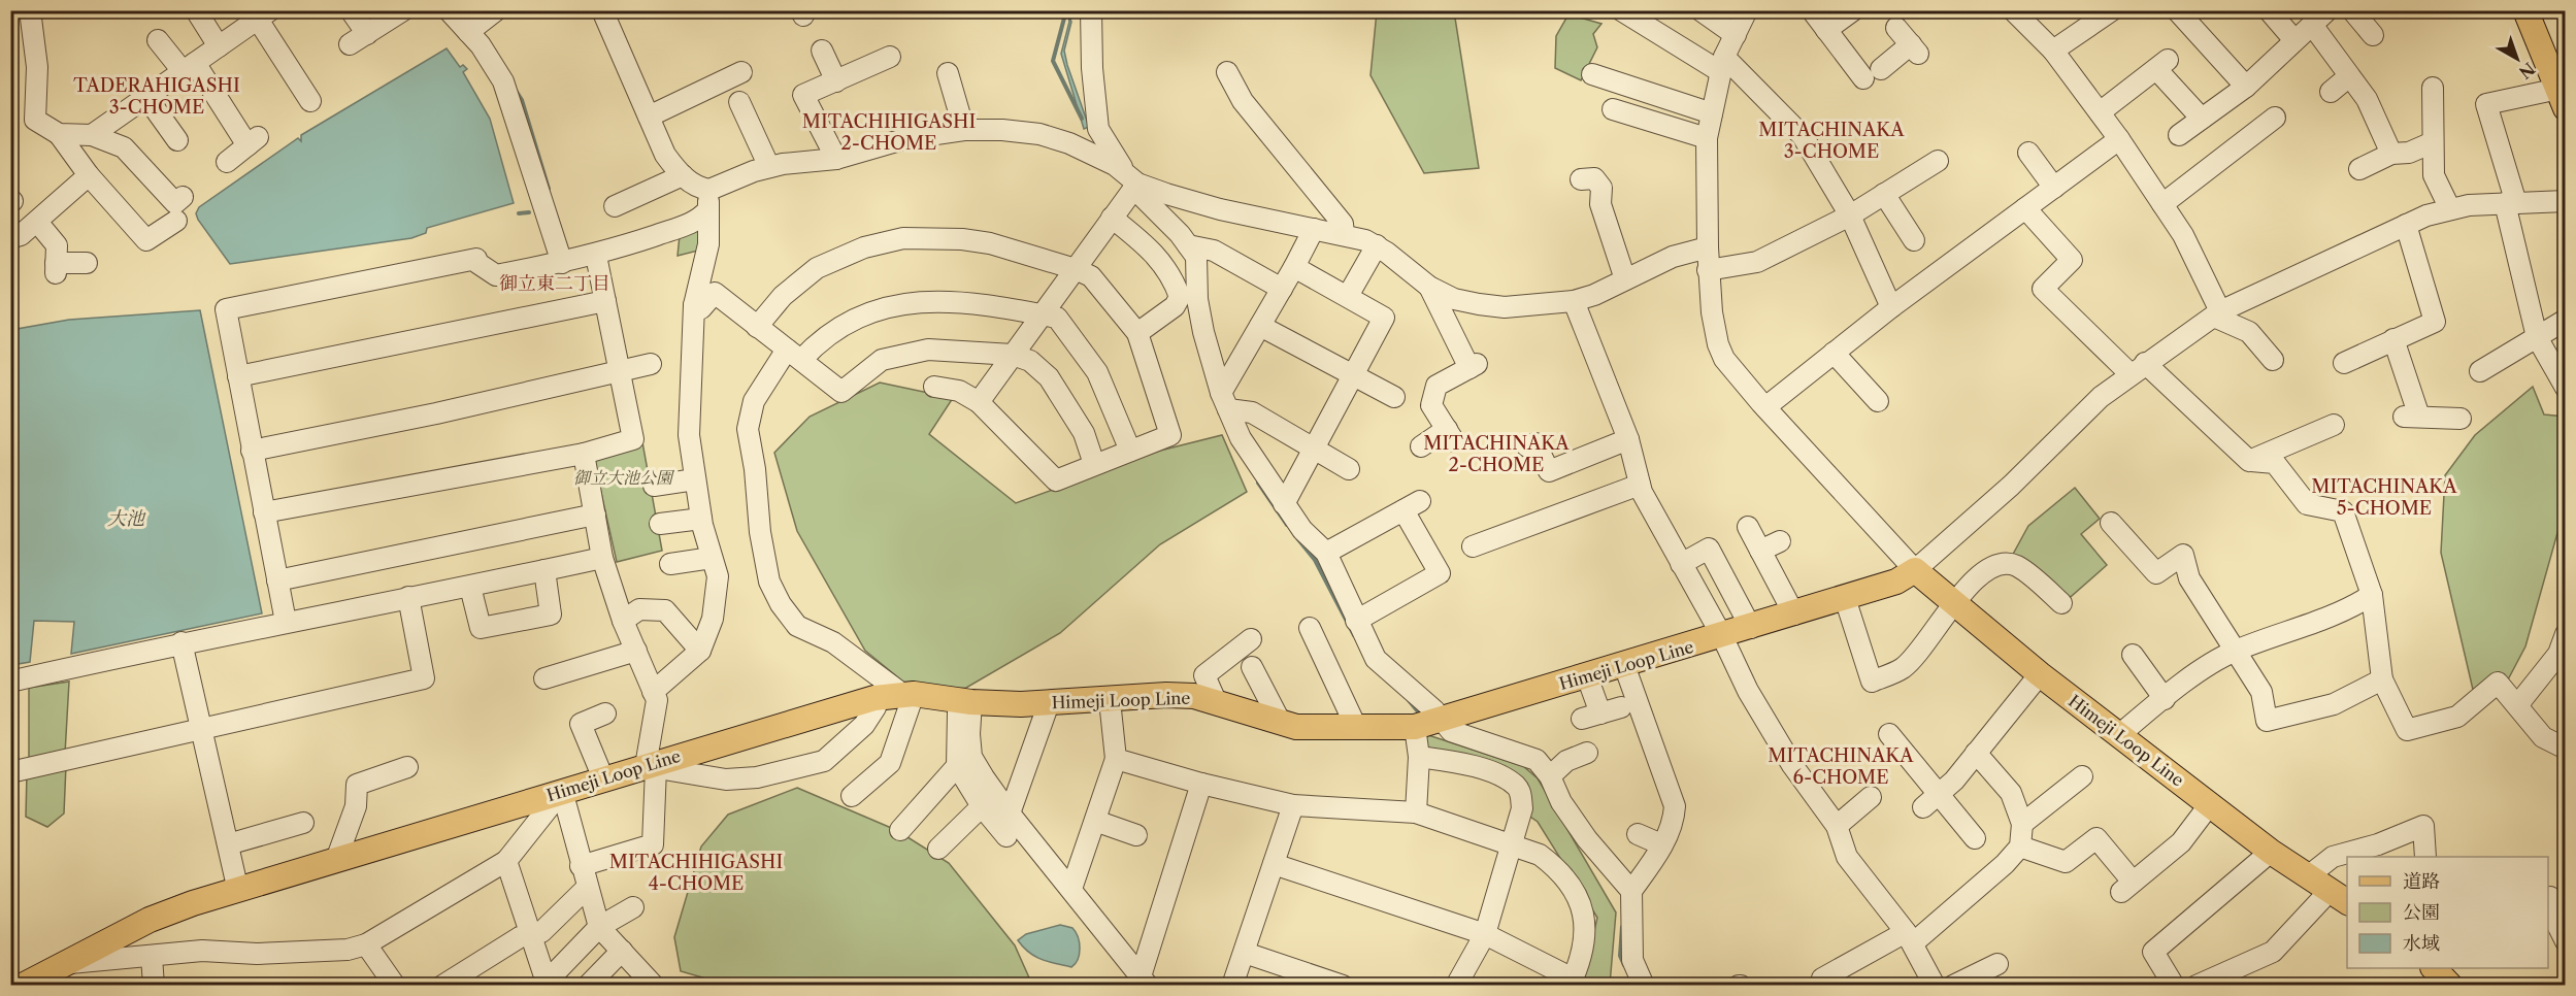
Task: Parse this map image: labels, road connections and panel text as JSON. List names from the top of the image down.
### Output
{
  "streets": {
    "main road": ["Himeji Loop Line"]
  },
  "districts": [
    "TADERAHIGASHI 3-CHOME",
    "MITACHIHIGASHI 2-CHOME",
    "MITACHINAKA 3-CHOME",
    "御立東二丁目",
    "MITACHINAKA 2-CHOME",
    "MITACHINAKA 5-CHOME",
    "MITACHINAKA 6-CHOME",
    "MITACHIHIGASHI 4-CHOME"
  ],
  "water": ["大池"],
  "parks": ["御立大池公園"],
  "legend": ["道路", "公園", "水域"],
  "north": "bottom right"
}
